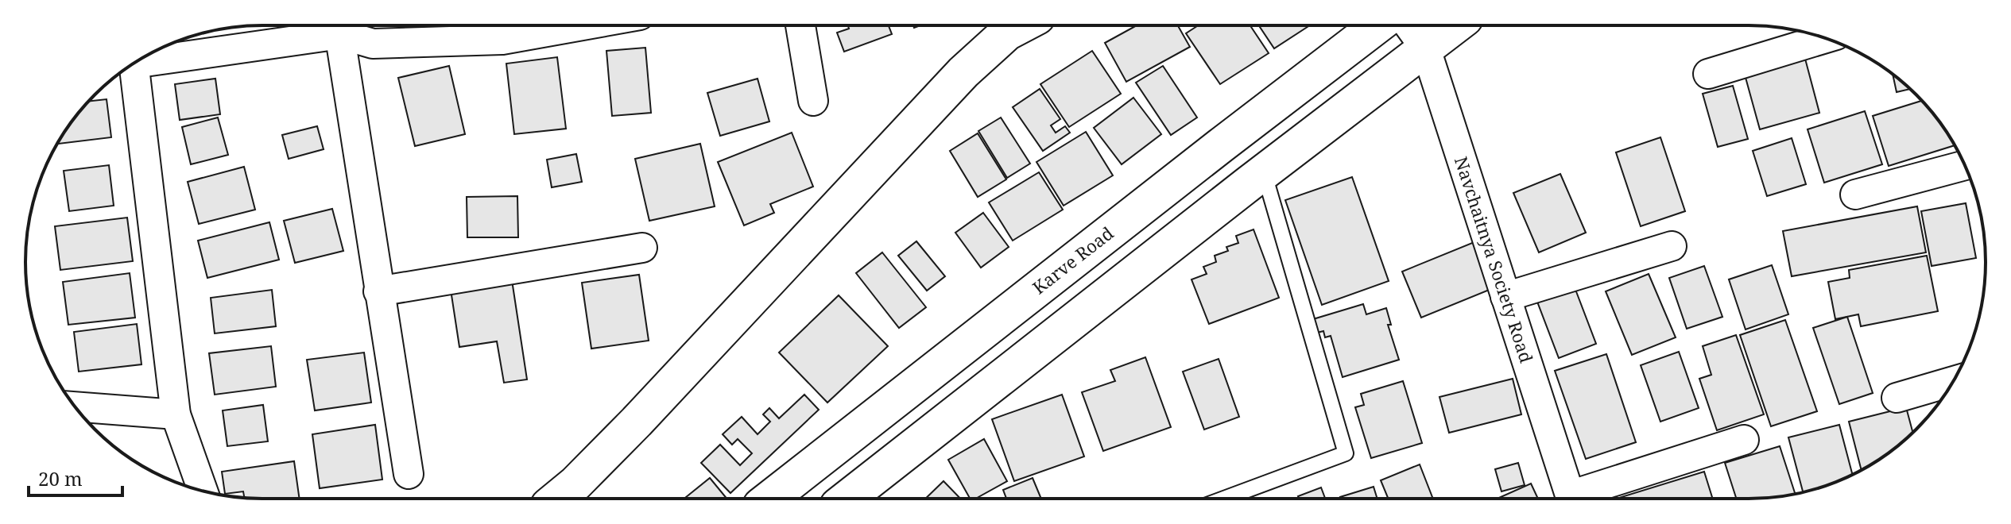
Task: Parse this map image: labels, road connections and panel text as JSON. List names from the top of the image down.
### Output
{
  "streets": {
    "main road": ["Karve Road"],
    "street": ["Navchaitnya Society Road"]
  },
  "scale_bar": "20 m"
}
